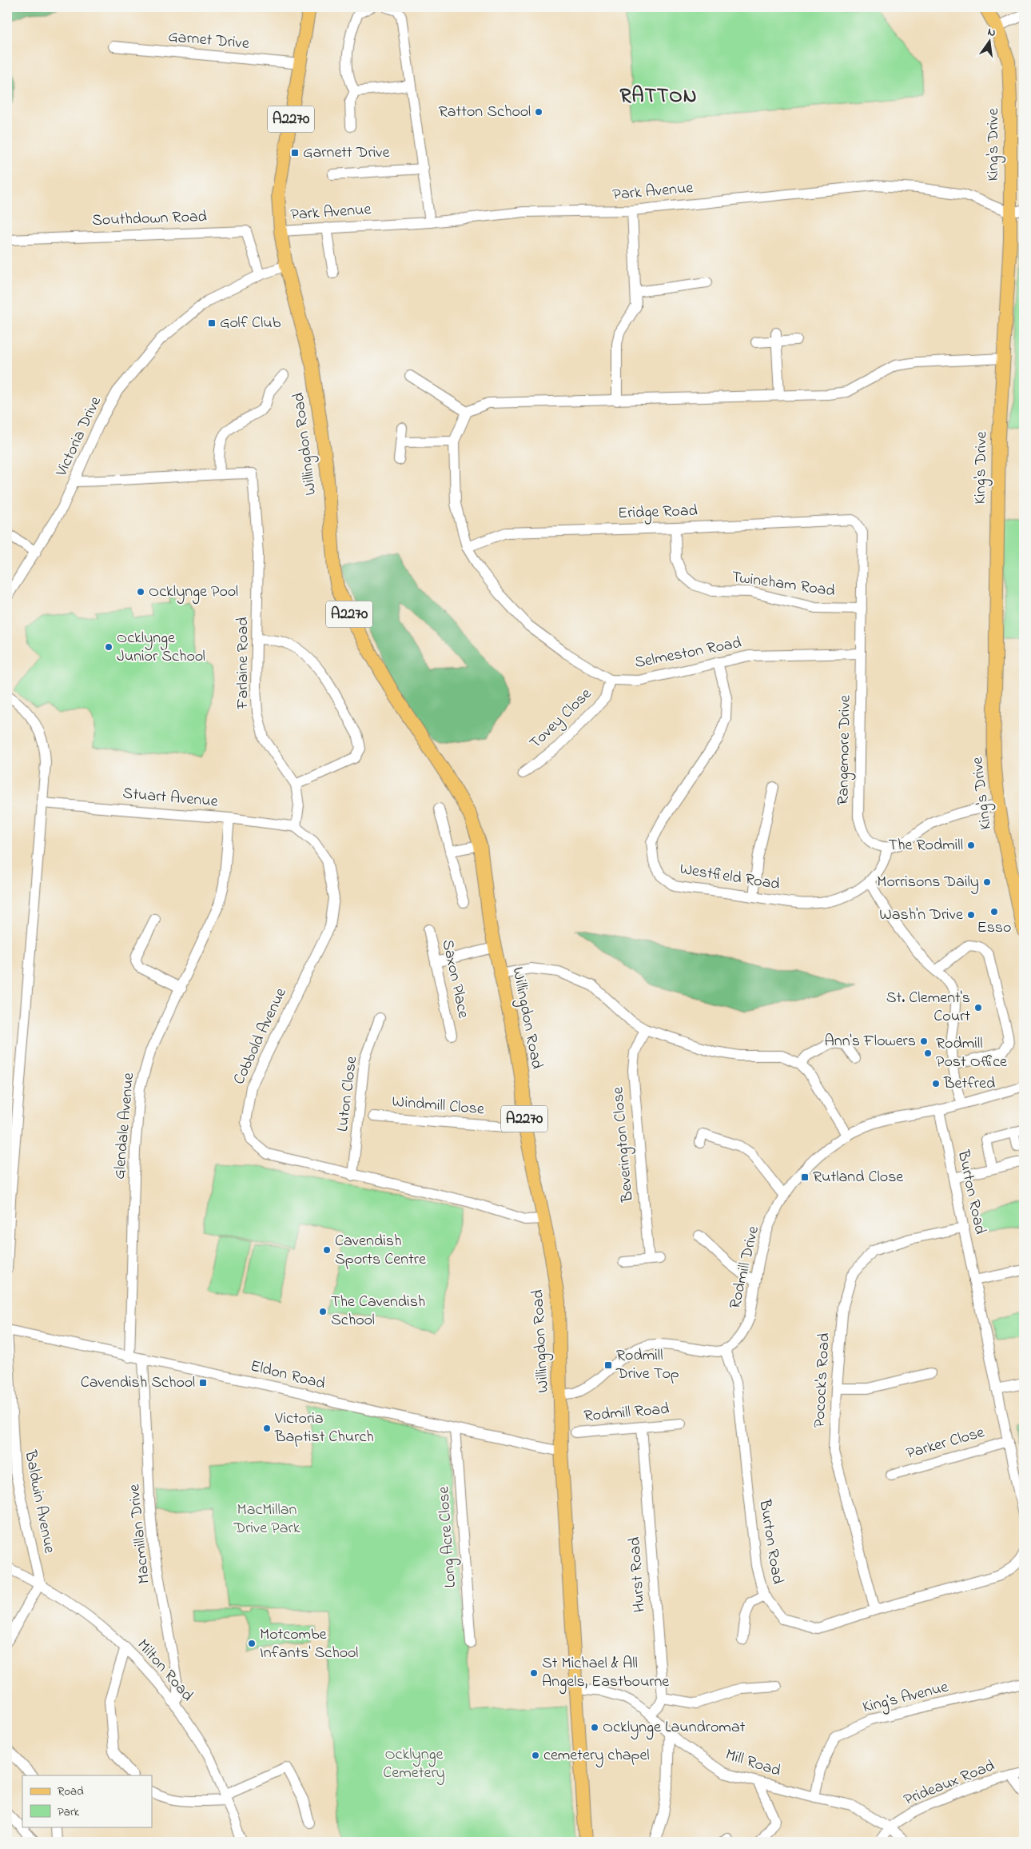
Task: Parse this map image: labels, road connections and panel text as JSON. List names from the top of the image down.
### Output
{
  "streets": {
    "main road": ["A2270", "King's Drive", "Willingdon Road"],
    "street": [
      "Garnet Drive",
      "Park Avenue",
      "Southdown Road",
      "Victoria Drive",
      "Eridge Road",
      "Twineham Road",
      "Selmeston Road",
      "Farlaine Road",
      "Tovey Close",
      "Rangemore Drive",
      "Stuart Avenue",
      "Westfield Road",
      "Saxon Place",
      "Cobbold Avenue",
      "Luton Close",
      "Windmill Close",
      "Glendale Avenue",
      "Beverington Close",
      "Burton Road",
      "Rodmill Drive",
      "Eldon Road",
      "Pocock's Road",
      "Rodmill Road",
      "Parker Close",
      "Baldwin Avenue",
      "Macmillan Drive",
      "Long Acre Close",
      "Hurst Road",
      "Milton Road",
      "King's Avenue",
      "Mill Road",
      "Prideaux Road"
    ]
  },
  "crossings": [
    ["Garnet Drive", "Willingdon Road"],
    ["King's Drive", "Park Avenue"],
    ["Park Avenue", "Willingdon Road"],
    ["Southdown Road", "Victoria Drive"],
    ["Victoria Drive", "Willingdon Road"],
    ["Victoria Drive", "Farlaine Road"],
    ["Willingdon Road", "Cobbold Avenue"],
    ["Willingdon Road", "Windmill Close"],
    ["Willingdon Road", "Eldon Road"],
    ["Willingdon Road", "Mill Road"],
    ["Eridge Road", "Twineham Road"],
    ["Eridge Road", "Selmeston Road"],
    ["Eridge Road", "Rangemore Drive"],
    ["Twineham Road", "Rangemore Drive"],
    ["Selmeston Road", "Tovey Close"],
    ["Selmeston Road", "Rangemore Drive"],
    ["Selmeston Road", "Westfield Road"],
    ["Farlaine Road", "Stuart Avenue"],
    ["Farlaine Road", "Cobbold Avenue"],
    ["Rangemore Drive", "Westfield Road"],
    ["Stuart Avenue", "Cobbold Avenue"],
    ["Stuart Avenue", "Glendale Avenue"],
    ["Cobbold Avenue", "Luton Close"],
    ["Glendale Avenue", "Eldon Road"],
    ["Burton Road", "Rodmill Drive"],
    ["Burton Road", "Pocock's Road"],
    ["Burton Road", "Parker Close"],
    ["Eldon Road", "Baldwin Avenue"],
    ["Eldon Road", "Macmillan Drive"],
    ["Eldon Road", "Long Acre Close"],
    ["Rodmill Road", "Hurst Road"],
    ["Baldwin Avenue", "Milton Road"],
    ["Macmillan Drive", "Milton Road"],
    ["King's Avenue", "Mill Road"],
    ["Mill Road", "Prideaux Road"]
  ],
  "districts": ["RATTON"],
  "parks": ["MacMillan Drive Park", "Ocklynge Cemetery"],
  "places": {
    "other": [
      "Ratton School",
      "Ocklynge Pool",
      "Ocklynge Junior School",
      "The Rodmill",
      "Morrisons Daily",
      "Esso",
      "Wash'n Drive",
      "St. Clement's Court",
      "Ann's Flowers",
      "Rodmill Post Office",
      "Betfred",
      "Cavendish Sports Centre",
      "The Cavendish School",
      "Victoria Baptist Church",
      "Motcombe Infants' School",
      "St Michael & All Angels, Eastbourne",
      "Ocklynge Laundromat",
      "cemetery chapel"
    ],
    "transit": [
      "Garnett Drive",
      "Golf Club",
      "Rutland Close",
      "Rodmill Drive Top",
      "Cavendish School"
    ]
  },
  "legend": ["Road", "Park"],
  "north": "top"
}
